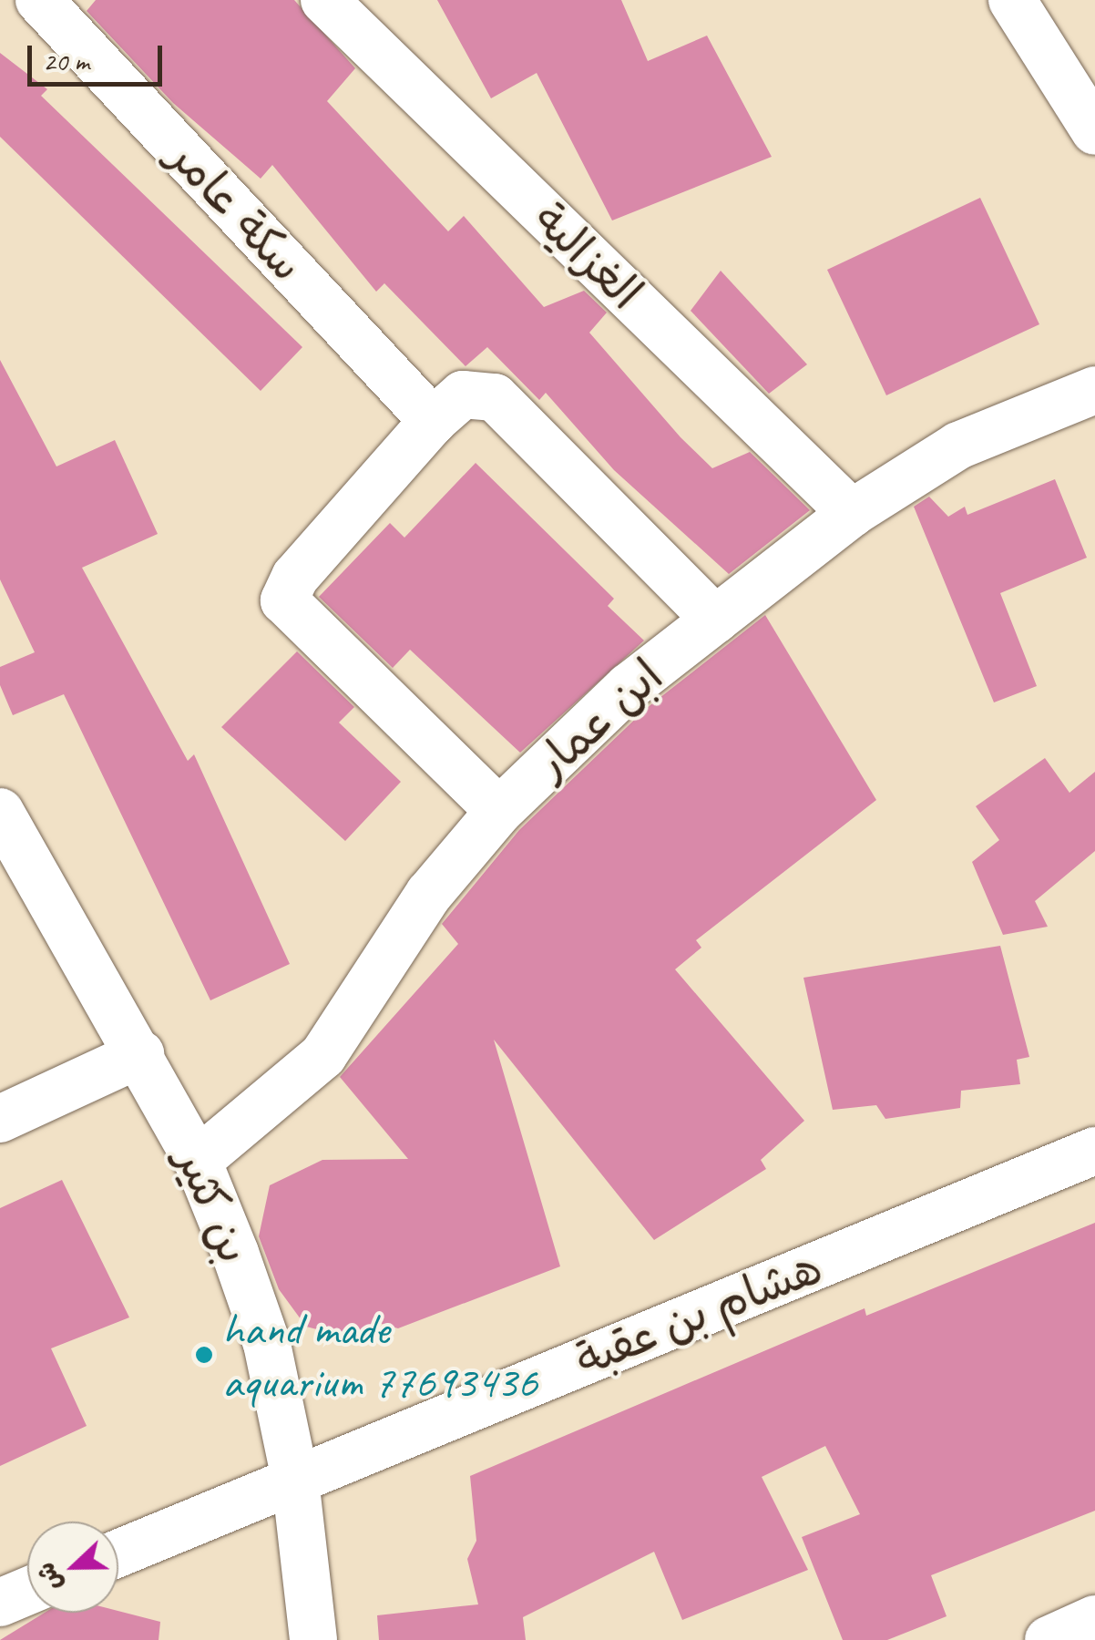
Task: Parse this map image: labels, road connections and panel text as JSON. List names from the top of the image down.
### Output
{
  "streets": {
    "street": [
      "سكة عامر",
      "الغزالية",
      "ابن عمار",
      "بن كثير",
      "هشام بن عقبة"
    ]
  },
  "crossings": [
    ["الغزالية", "ابن عمار"],
    ["ابن عمار", "بن كثير"],
    ["بن كثير", "هشام بن عقبة"]
  ],
  "places": ["hand made aquarium 77693436"],
  "scale_bar": "20 m",
  "north": "left"
}
